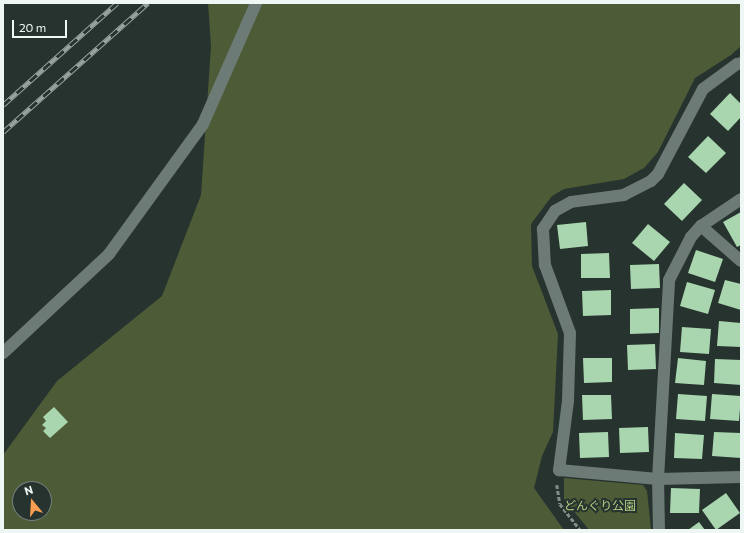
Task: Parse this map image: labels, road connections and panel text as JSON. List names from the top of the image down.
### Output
{
  "parks": ["どんぐり公園"],
  "scale_bar": "20 m",
  "north": "top"
}
